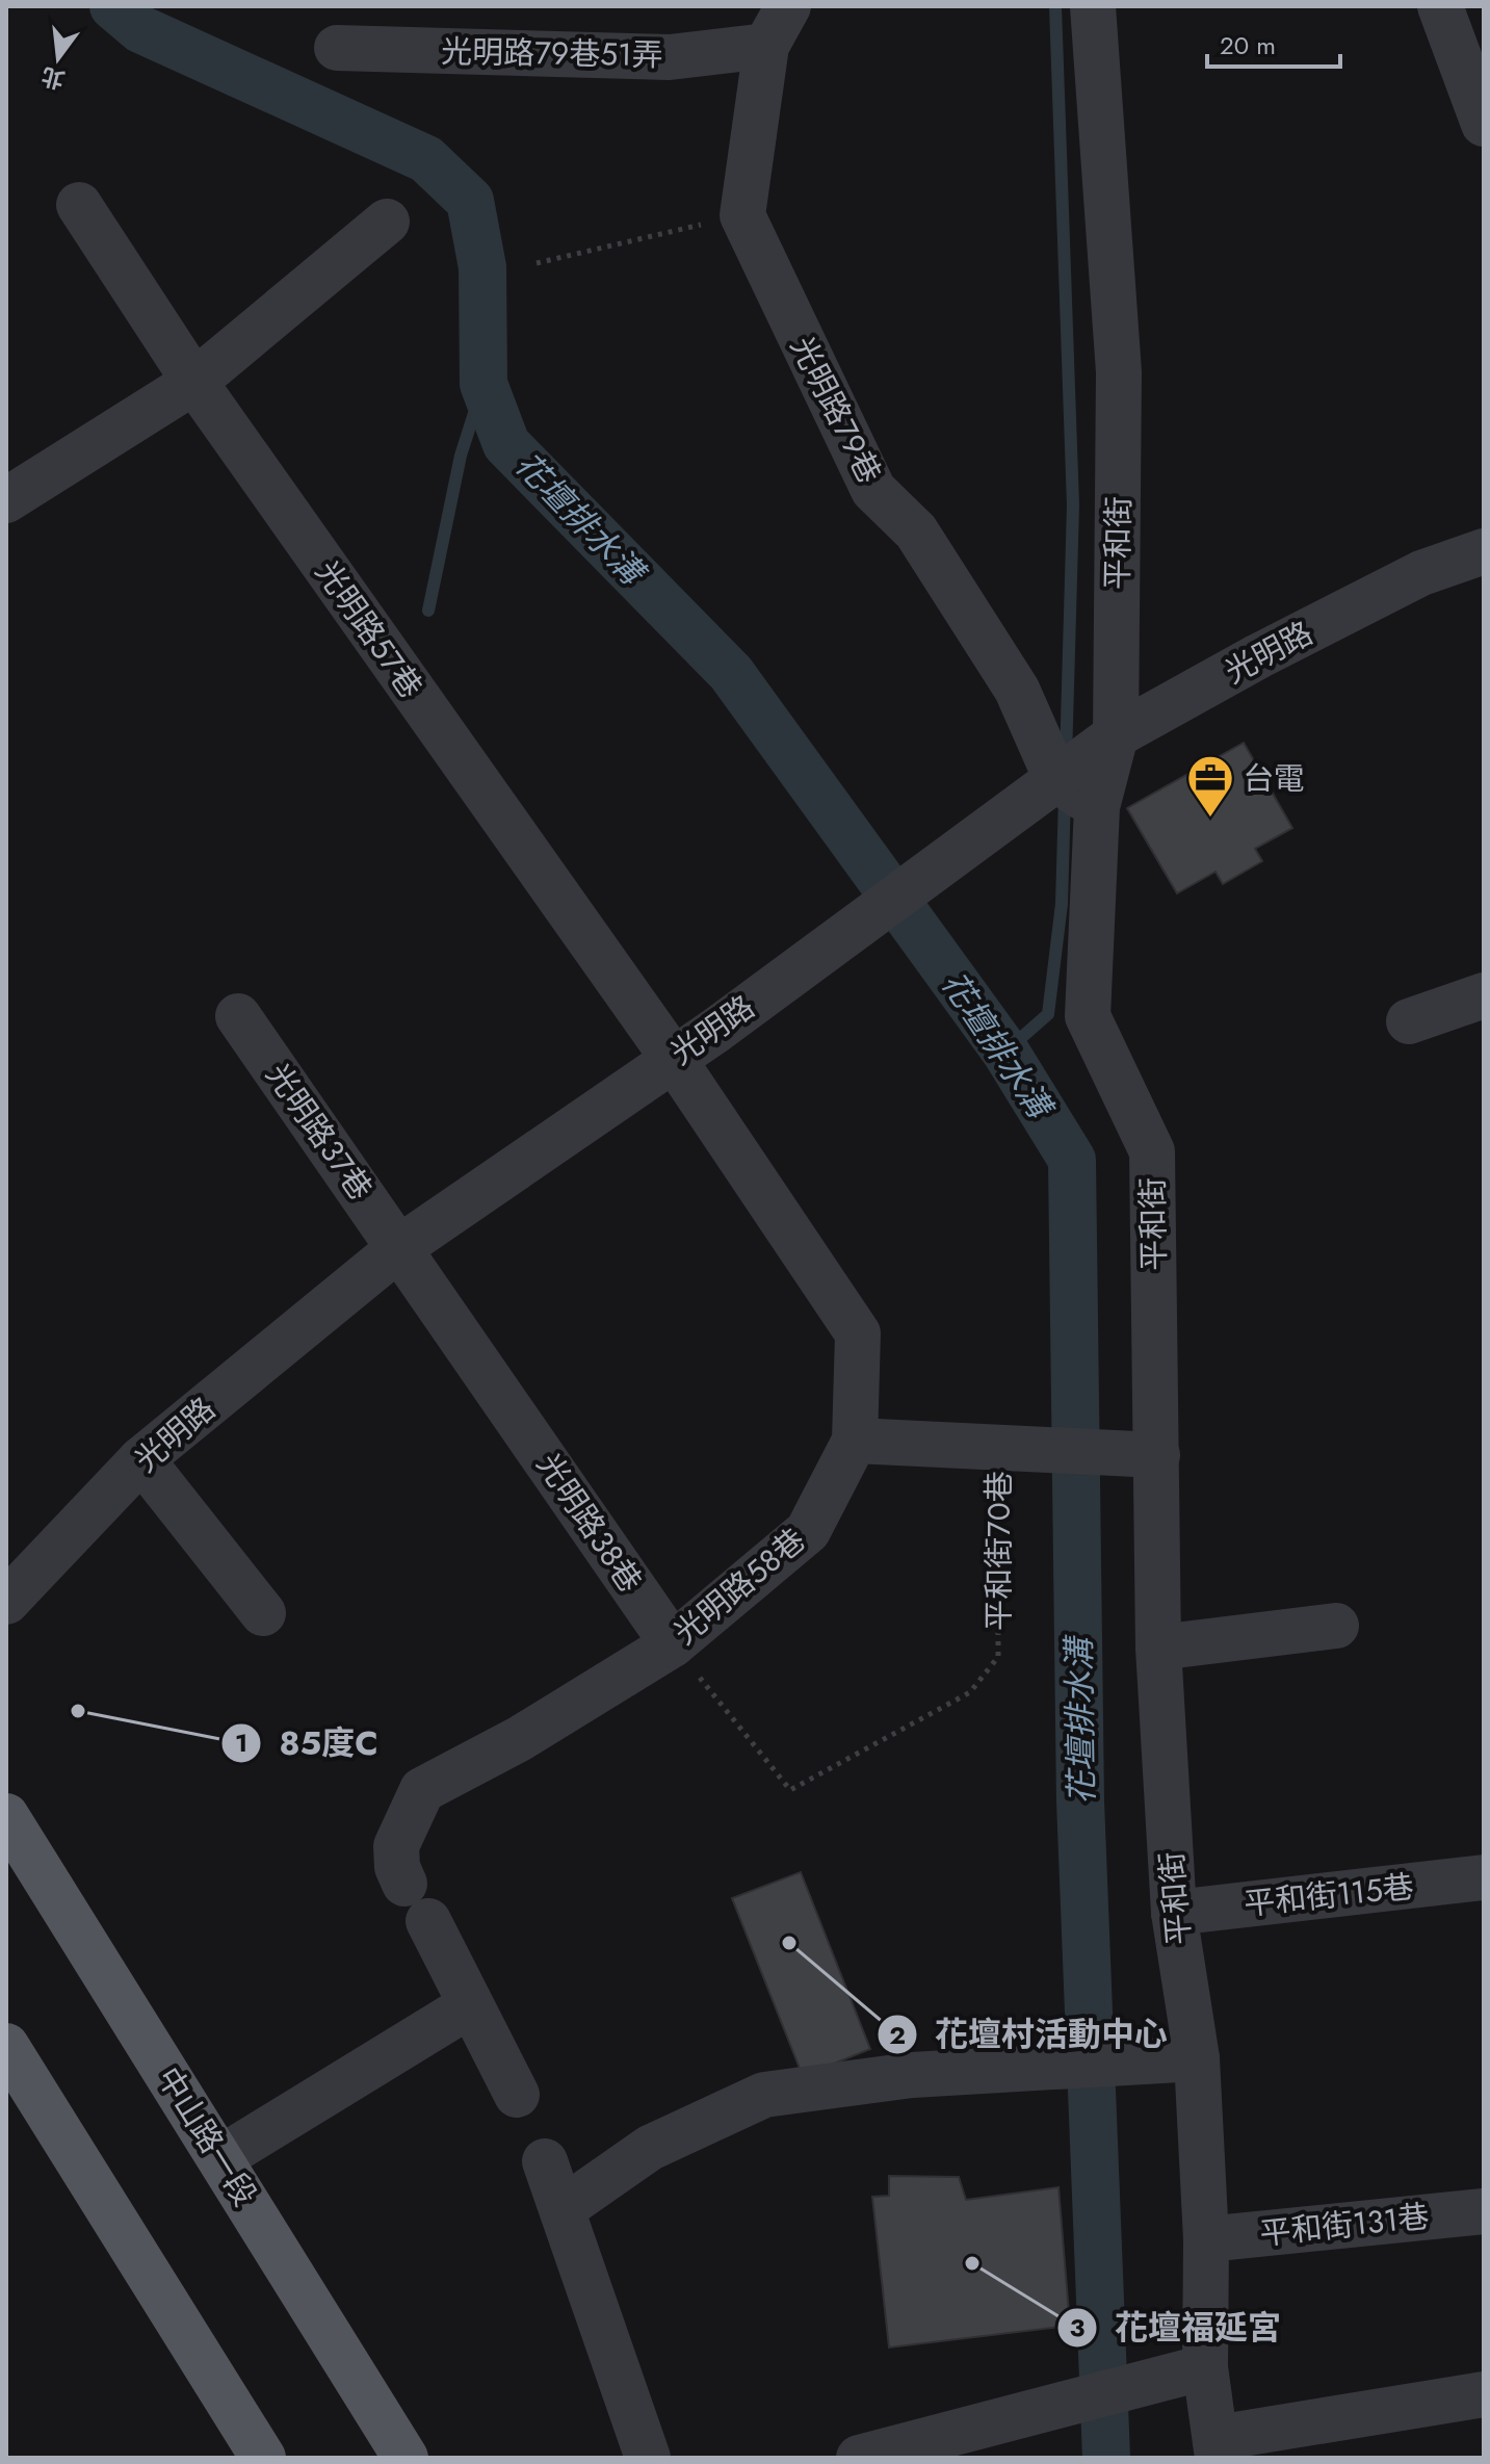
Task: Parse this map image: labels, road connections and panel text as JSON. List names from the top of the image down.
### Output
{
  "streets": {
    "main road": ["中山路一段"],
    "street": [
      "光明路79巷51弄",
      "光明路79巷",
      "平和街",
      "光明路57巷",
      "光明路",
      "光明路37巷",
      "光明路38巷",
      "平和街70巷",
      "光明路58巷",
      "平和街115巷",
      "平和街131巷"
    ]
  },
  "crossings": [
    ["光明路79巷", "光明路"],
    ["平和街", "光明路"],
    ["平和街", "平和街70巷"],
    ["平和街", "平和街115巷"],
    ["平和街", "平和街131巷"],
    ["光明路57巷", "光明路"],
    ["光明路57巷", "光明路58巷"],
    ["光明路", "光明路37巷"],
    ["光明路", "光明路38巷"],
    ["光明路", "光明路58巷"],
    ["光明路37巷", "光明路38巷"],
    ["光明路38巷", "平和街70巷"],
    ["光明路38巷", "光明路58巷"],
    ["平和街70巷", "光明路58巷"]
  ],
  "water": ["花壇排水溝"],
  "places": {
    "office": ["台電"],
    "other": ["85度C", "花壇村活動中心", "花壇福延宮"]
  },
  "scale_bar": "20 m",
  "north": "bottom"
}
